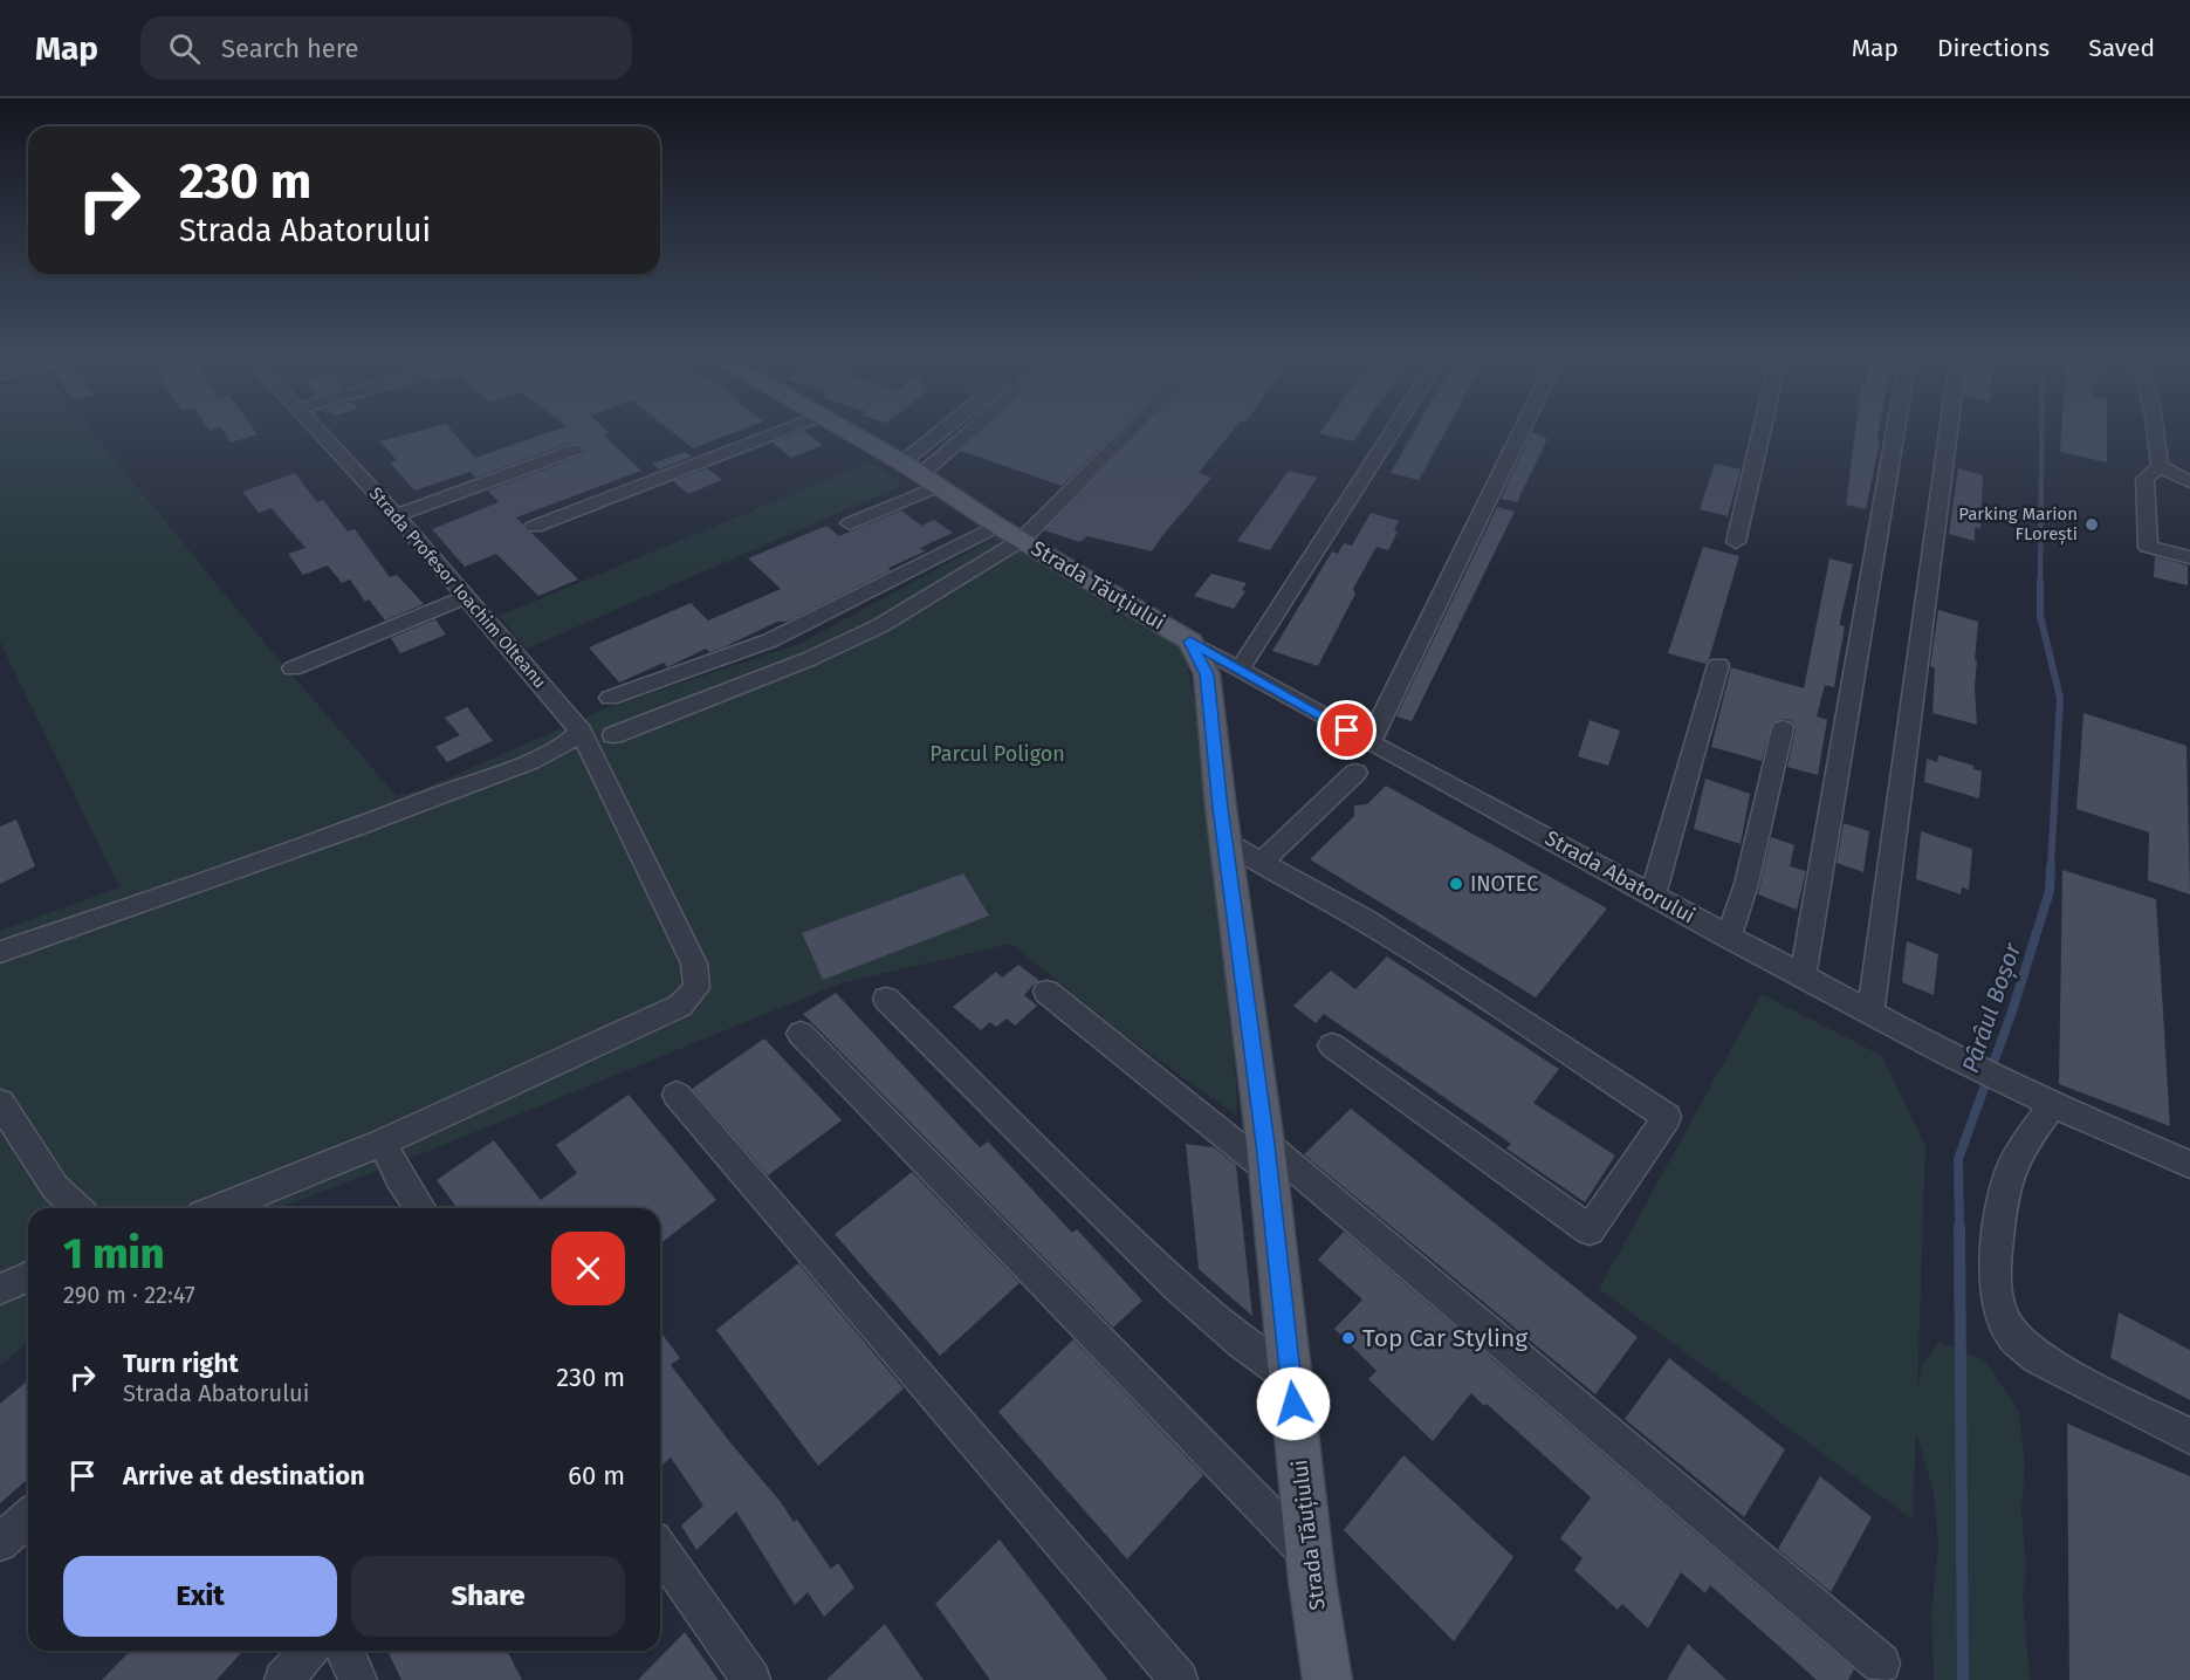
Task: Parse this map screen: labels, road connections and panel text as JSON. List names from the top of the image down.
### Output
{
  "streets": {
    "main road": ["Strada Tăuțiului"],
    "street": ["Strada Profesor Ioachim Olteanu", "Strada Abatorului"]
  },
  "crossings": [
    ["Strada Tăuțiului", "Strada Abatorului"]
  ],
  "water": ["Pârâul Boșor"],
  "parks": ["Parcul Poligon"],
  "places": ["Parking Marion FLorești", "INOTEC", "Top Car Styling"],
  "page": {
    "header": "Map",
    "search": "Search here",
    "nav": ["Map", "Directions", "Saved"],
    "turn": ["230 m", "Strada Abatorului"],
    "heading": ["1 min", "290 m · 22:47"],
    "list": [
      {
        "name": "Turn right",
        "note": "Strada Abatorului",
        "value": "230 m"
      },
      {
        "name": "Arrive at destination",
        "value": "60 m"
      }
    ],
    "buttons": ["Exit", "Share"]
  }
}
